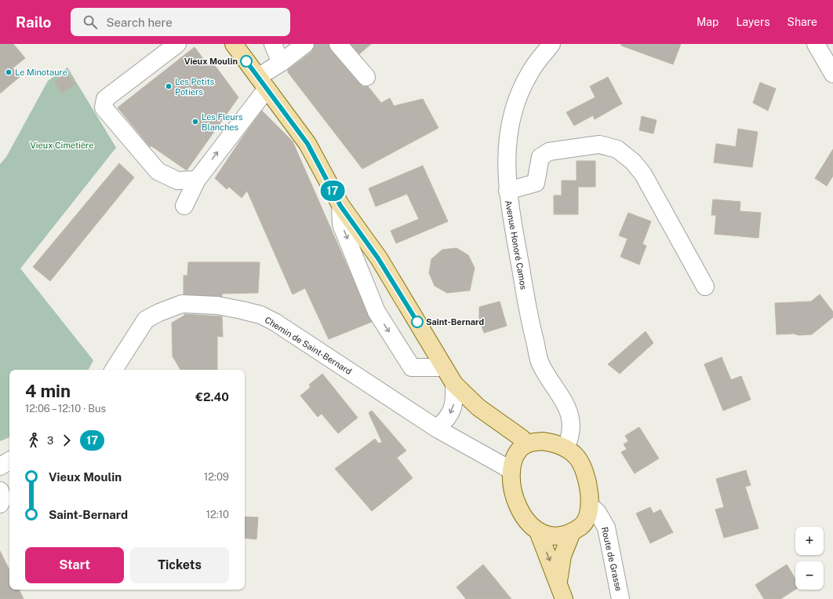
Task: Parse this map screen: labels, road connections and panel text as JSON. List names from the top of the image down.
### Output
{
  "streets": {
    "street": ["Avenue Honoré Camos", "Chemin de Saint-Bernard", "Route de Grasse"]
  },
  "crossings": [
    ["Avenue Honoré Camos", "Chemin de Saint-Bernard"],
    ["Avenue Honoré Camos", "Route de Grasse"],
    ["Chemin de Saint-Bernard", "Route de Grasse"]
  ],
  "parks": ["Vieux Cimetière"],
  "places": [
    "Vieux Moulin",
    "Le Minotaure",
    "Les Petits Potiers",
    "Les Fleurs Blanches",
    "Saint-Bernard"
  ],
  "lines": ["bus line 17"],
  "page": {
    "header": "Railo",
    "search": "Search here",
    "nav": ["Map", "Layers", "Share"],
    "on_map": "17",
    "heading": ["4 min", "12:06 – 12:10 · Bus", "€2.40"],
    "legs": ["3", "17"],
    "list": [
      {
        "name": "Vieux Moulin",
        "value": "12:09"
      },
      {
        "name": "Saint-Bernard",
        "value": "12:10"
      }
    ],
    "map_buttons": ["+", "−"],
    "buttons": ["Start", "Tickets"]
  }
}
